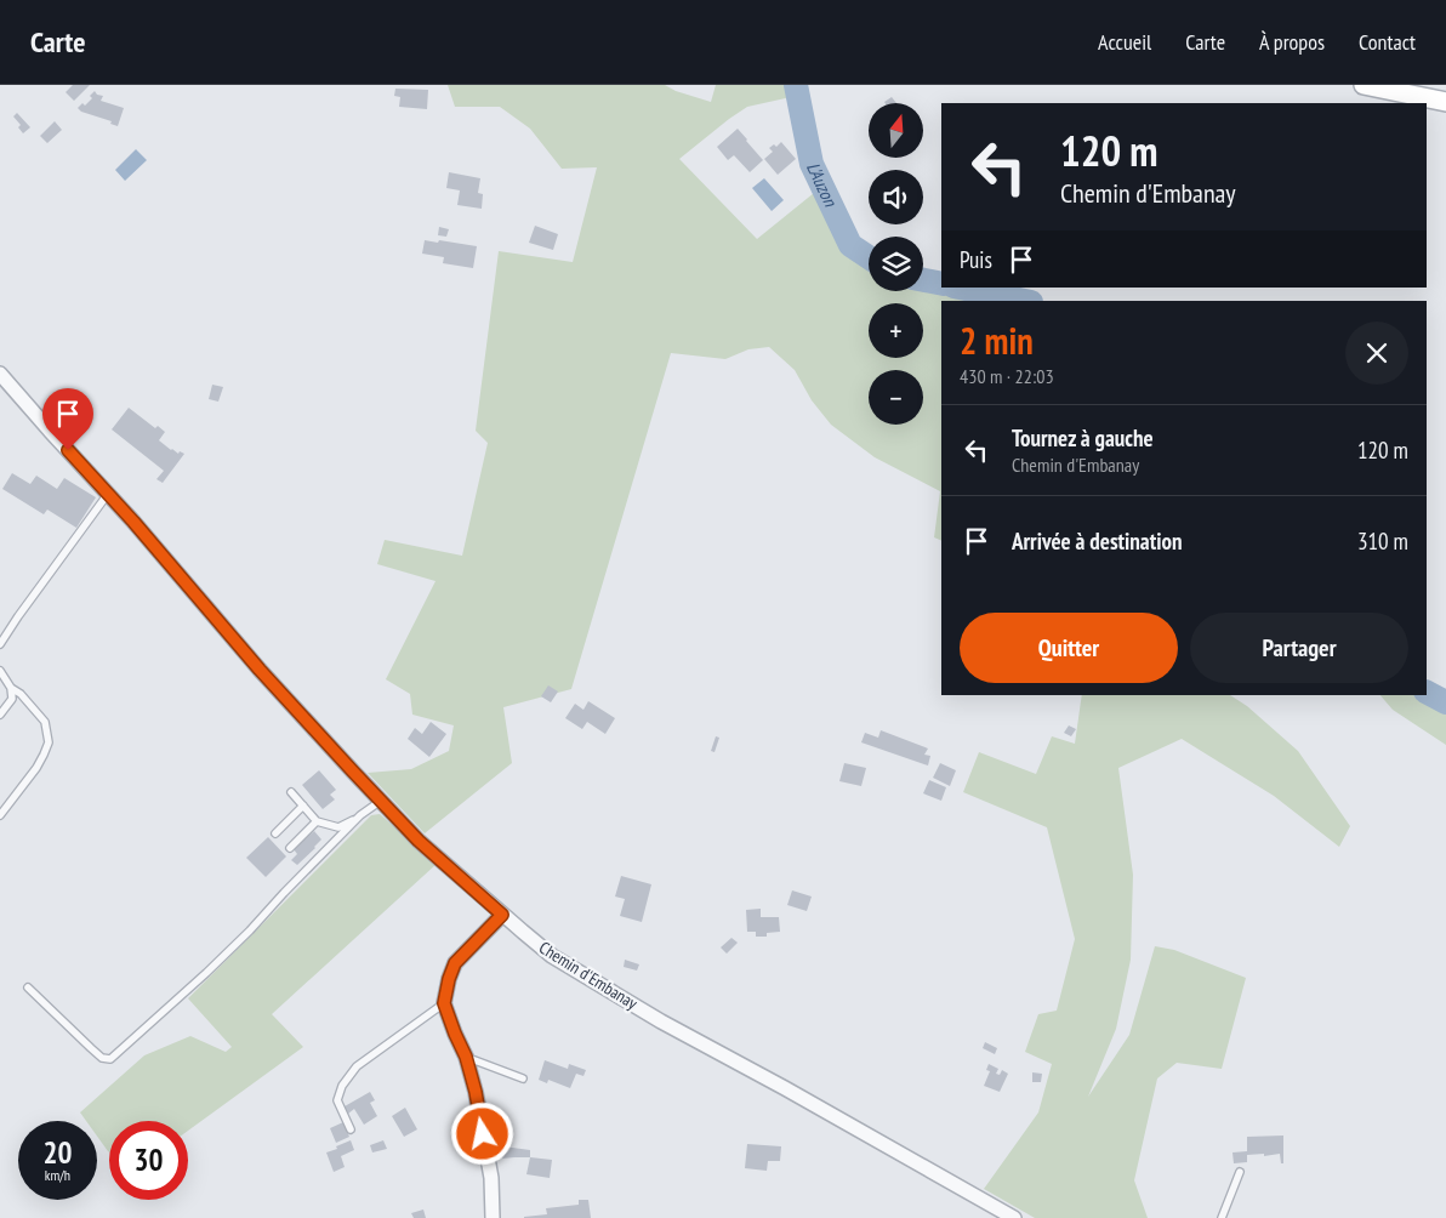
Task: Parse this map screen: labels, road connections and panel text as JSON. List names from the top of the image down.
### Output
{
  "streets": {
    "street": ["Chemin d'Embanay"]
  },
  "water": ["L'Auzon"],
  "north": "top",
  "page": {
    "header": "Carte",
    "nav": [
      "Accueil",
      "Carte",
      "À propos",
      "Contact"
    ],
    "map_buttons": ["+", "−"],
    "turn": ["120 m", "Chemin d'Embanay"],
    "then": "Puis",
    "heading": ["2 min", "430 m · 22:03"],
    "list": [
      {
        "name": "Tournez à gauche",
        "note": "Chemin d'Embanay",
        "value": "120 m"
      },
      {
        "name": "Arrivée à destination",
        "value": "310 m"
      }
    ],
    "buttons": ["Quitter", "Partager"],
    "speed": "20 km/h",
    "limit": "30"
  }
}
